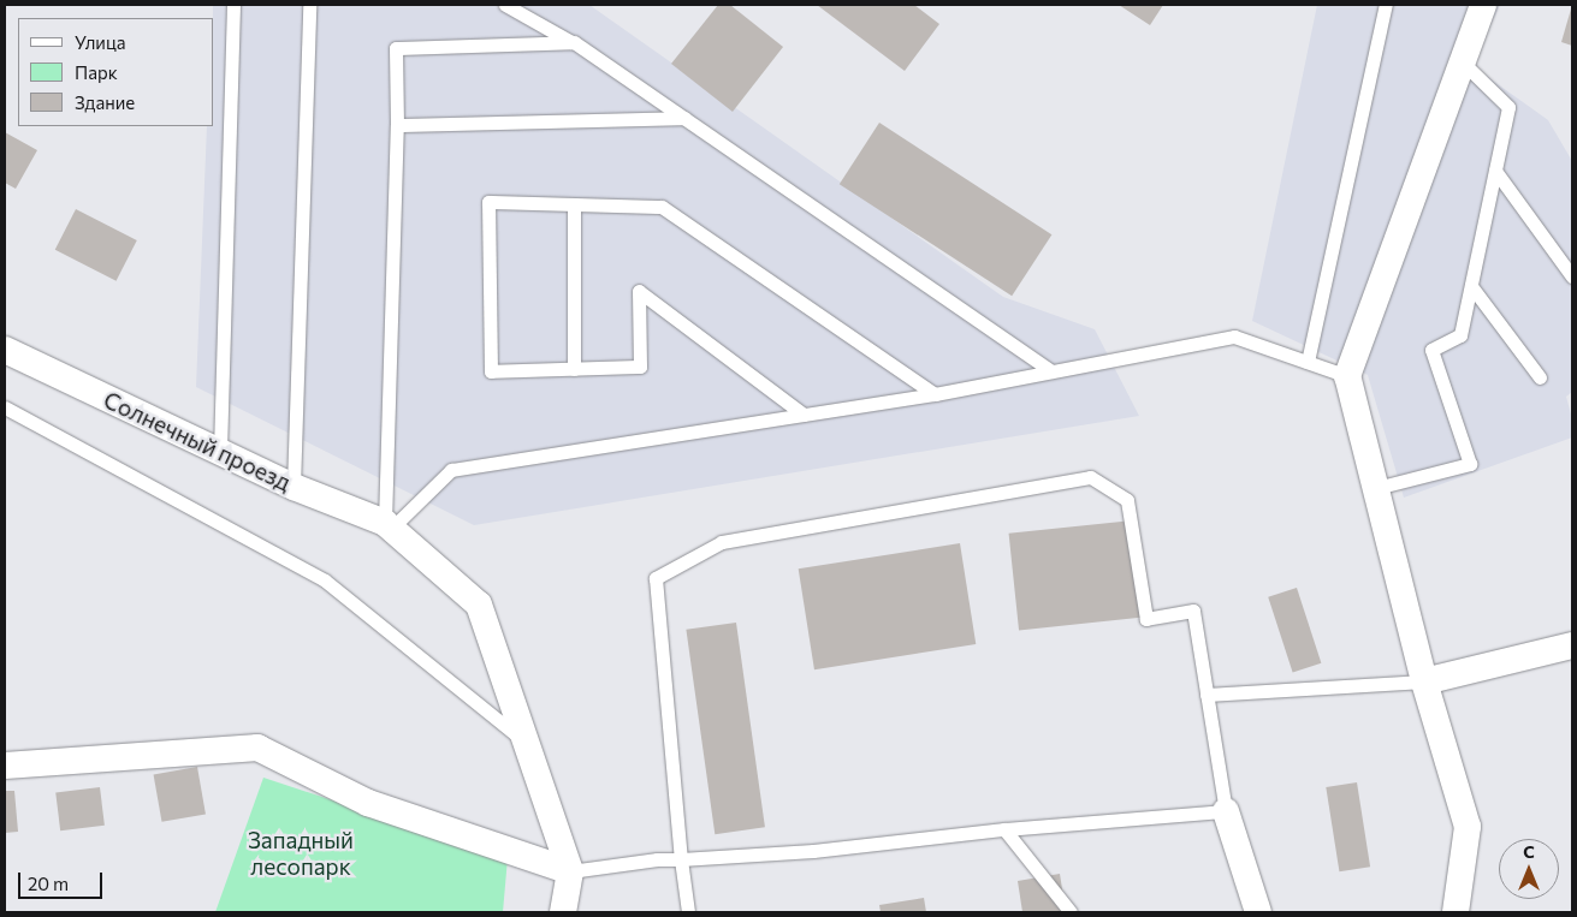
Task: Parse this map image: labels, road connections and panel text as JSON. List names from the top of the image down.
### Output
{
  "streets": {
    "street": ["Солнечный проезд"]
  },
  "parks": ["Западный лесопарк"],
  "legend": ["Улица", "Парк", "Здание"],
  "scale_bar": "20 m",
  "north": "top"
}
